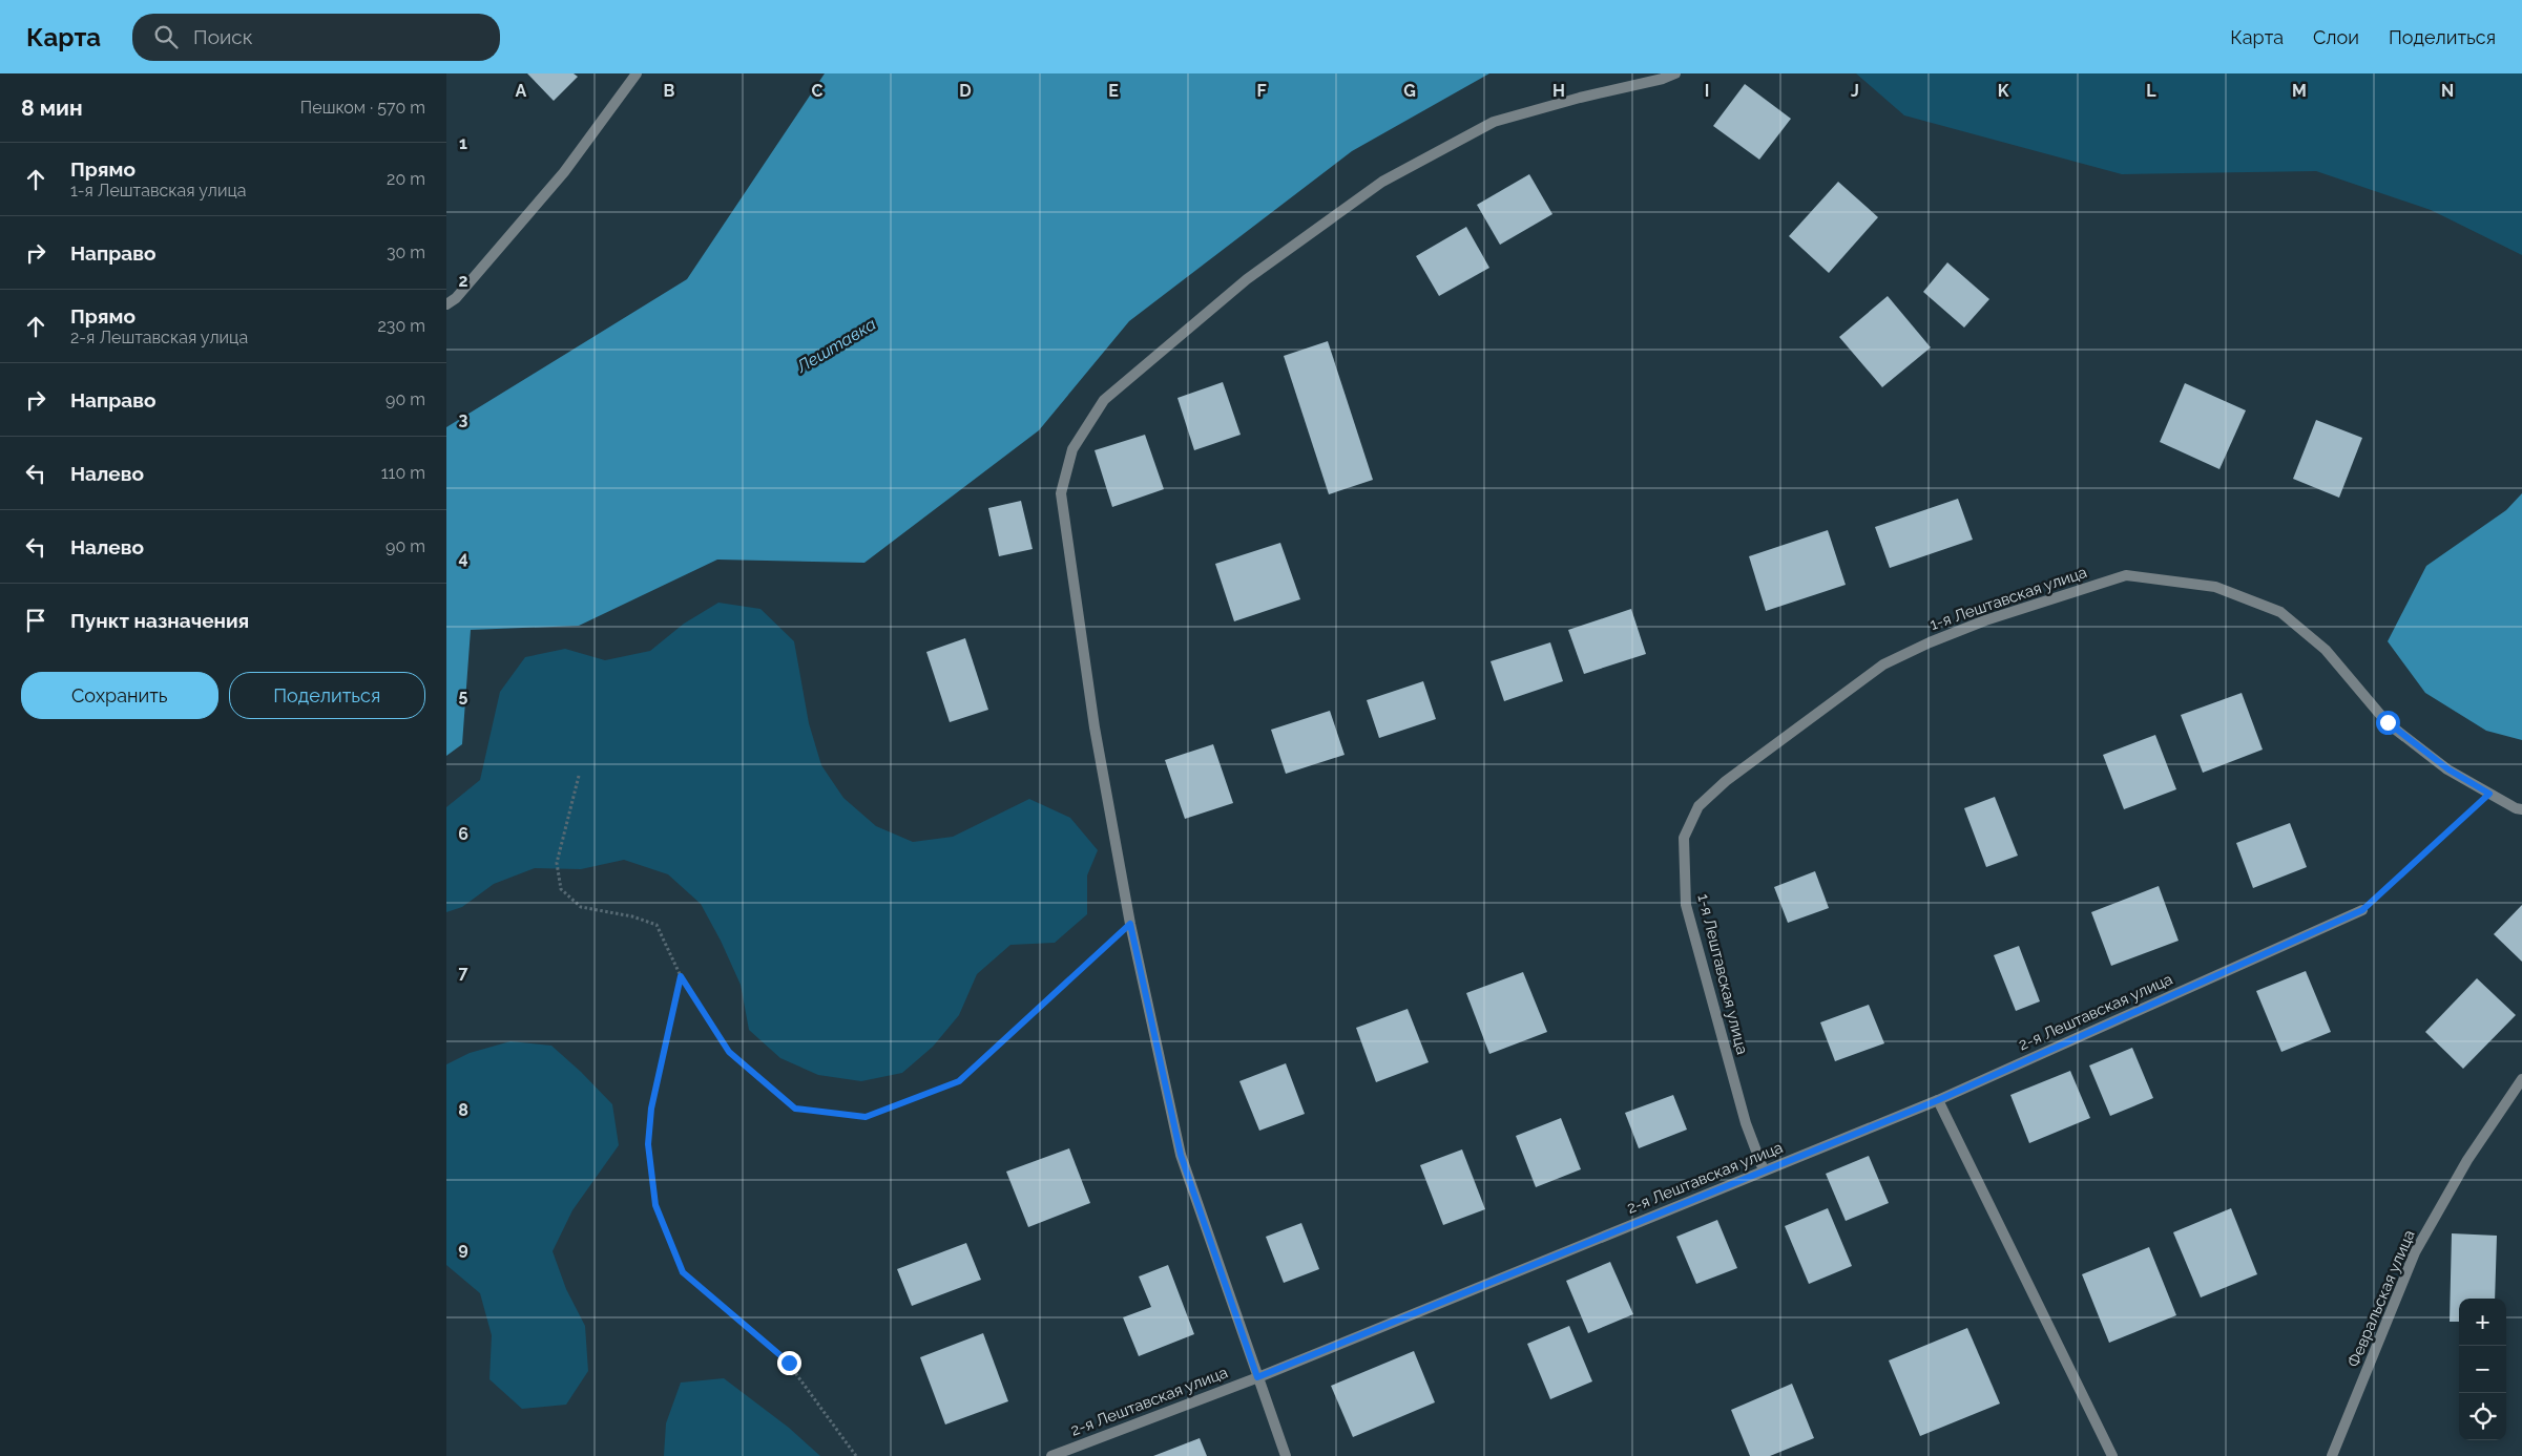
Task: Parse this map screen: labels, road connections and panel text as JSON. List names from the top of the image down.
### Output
{
  "streets": {
    "street": ["1-я Лештавская улица", "2-я Лештавская улица", "Февральская улица"]
  },
  "crossings": [
    ["1-я Лештавская улица", "2-я Лештавская улица"]
  ],
  "water": ["Лештавка"],
  "page": {
    "header": "Карта",
    "search": "Поиск",
    "nav": ["Карта", "Слои", "Поделиться"],
    "heading": ["8 мин", "Пешком · 570 m"],
    "list": [
      ["Прямо", "1-я Лештавская улица", "20 m"],
      ["Направо", "30 m"],
      ["Прямо", "2-я Лештавская улица", "230 m"],
      ["Направо", "90 m"],
      ["Налево", "110 m"],
      ["Налево", "90 m"],
      "Пункт назначения"
    ],
    "buttons": ["Сохранить", "Поделиться"],
    "map_buttons": ["+", "−"]
  },
  "grid": {
    "columns": [
      "A",
      "B",
      "C",
      "D",
      "E",
      "F",
      "G",
      "H",
      "I",
      "J",
      "K",
      "L",
      "M",
      "N"
    ],
    "rows": [
      "1",
      "2",
      "3",
      "4",
      "5",
      "6",
      "7",
      "8",
      "9"
    ]
  }
}
